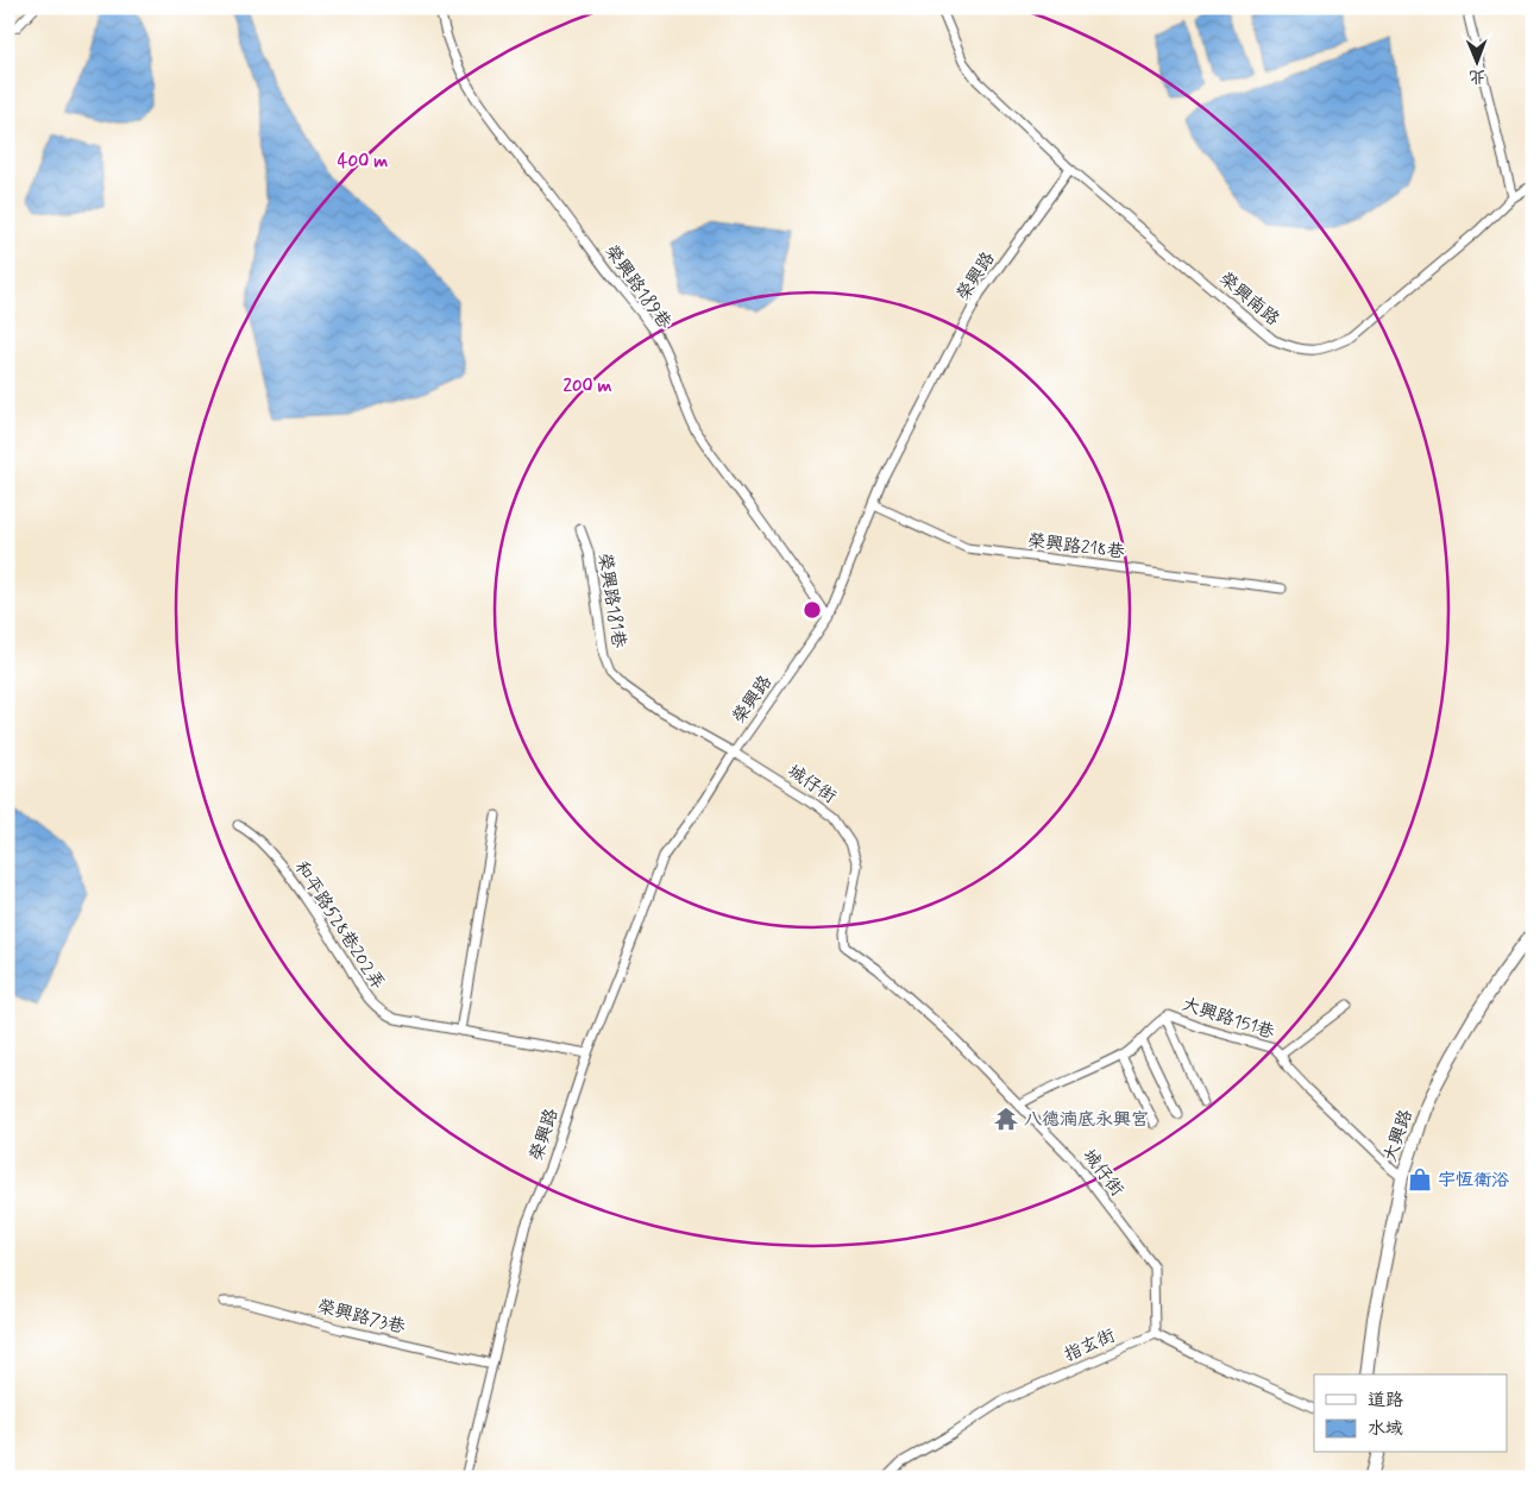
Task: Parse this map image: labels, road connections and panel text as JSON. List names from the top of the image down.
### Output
{
  "streets": {
    "street": [
      "榮興路",
      "榮興路189巷",
      "榮興南路",
      "榮興路218巷",
      "榮興路181巷",
      "城仔街",
      "和平路528巷202弄",
      "大興路151巷",
      "大興路",
      "榮興路73巷",
      "指玄街"
    ]
  },
  "crossings": [
    ["榮興路", "榮興路189巷"],
    ["榮興路", "榮興南路"],
    ["榮興路", "榮興路218巷"],
    ["榮興路", "榮興路181巷"],
    ["榮興路", "城仔街"],
    ["榮興路", "和平路528巷202弄"],
    ["榮興路", "榮興路73巷"],
    ["榮興路181巷", "城仔街"],
    ["城仔街", "大興路151巷"],
    ["城仔街", "指玄街"],
    ["大興路151巷", "大興路"]
  ],
  "places": {
    "temple": ["八德湳底永興宮"],
    "shop": ["宇恆衛浴"]
  },
  "legend": ["道路", "水域"],
  "north": "bottom",
  "rings": ["400 m", "200 m"]
}
